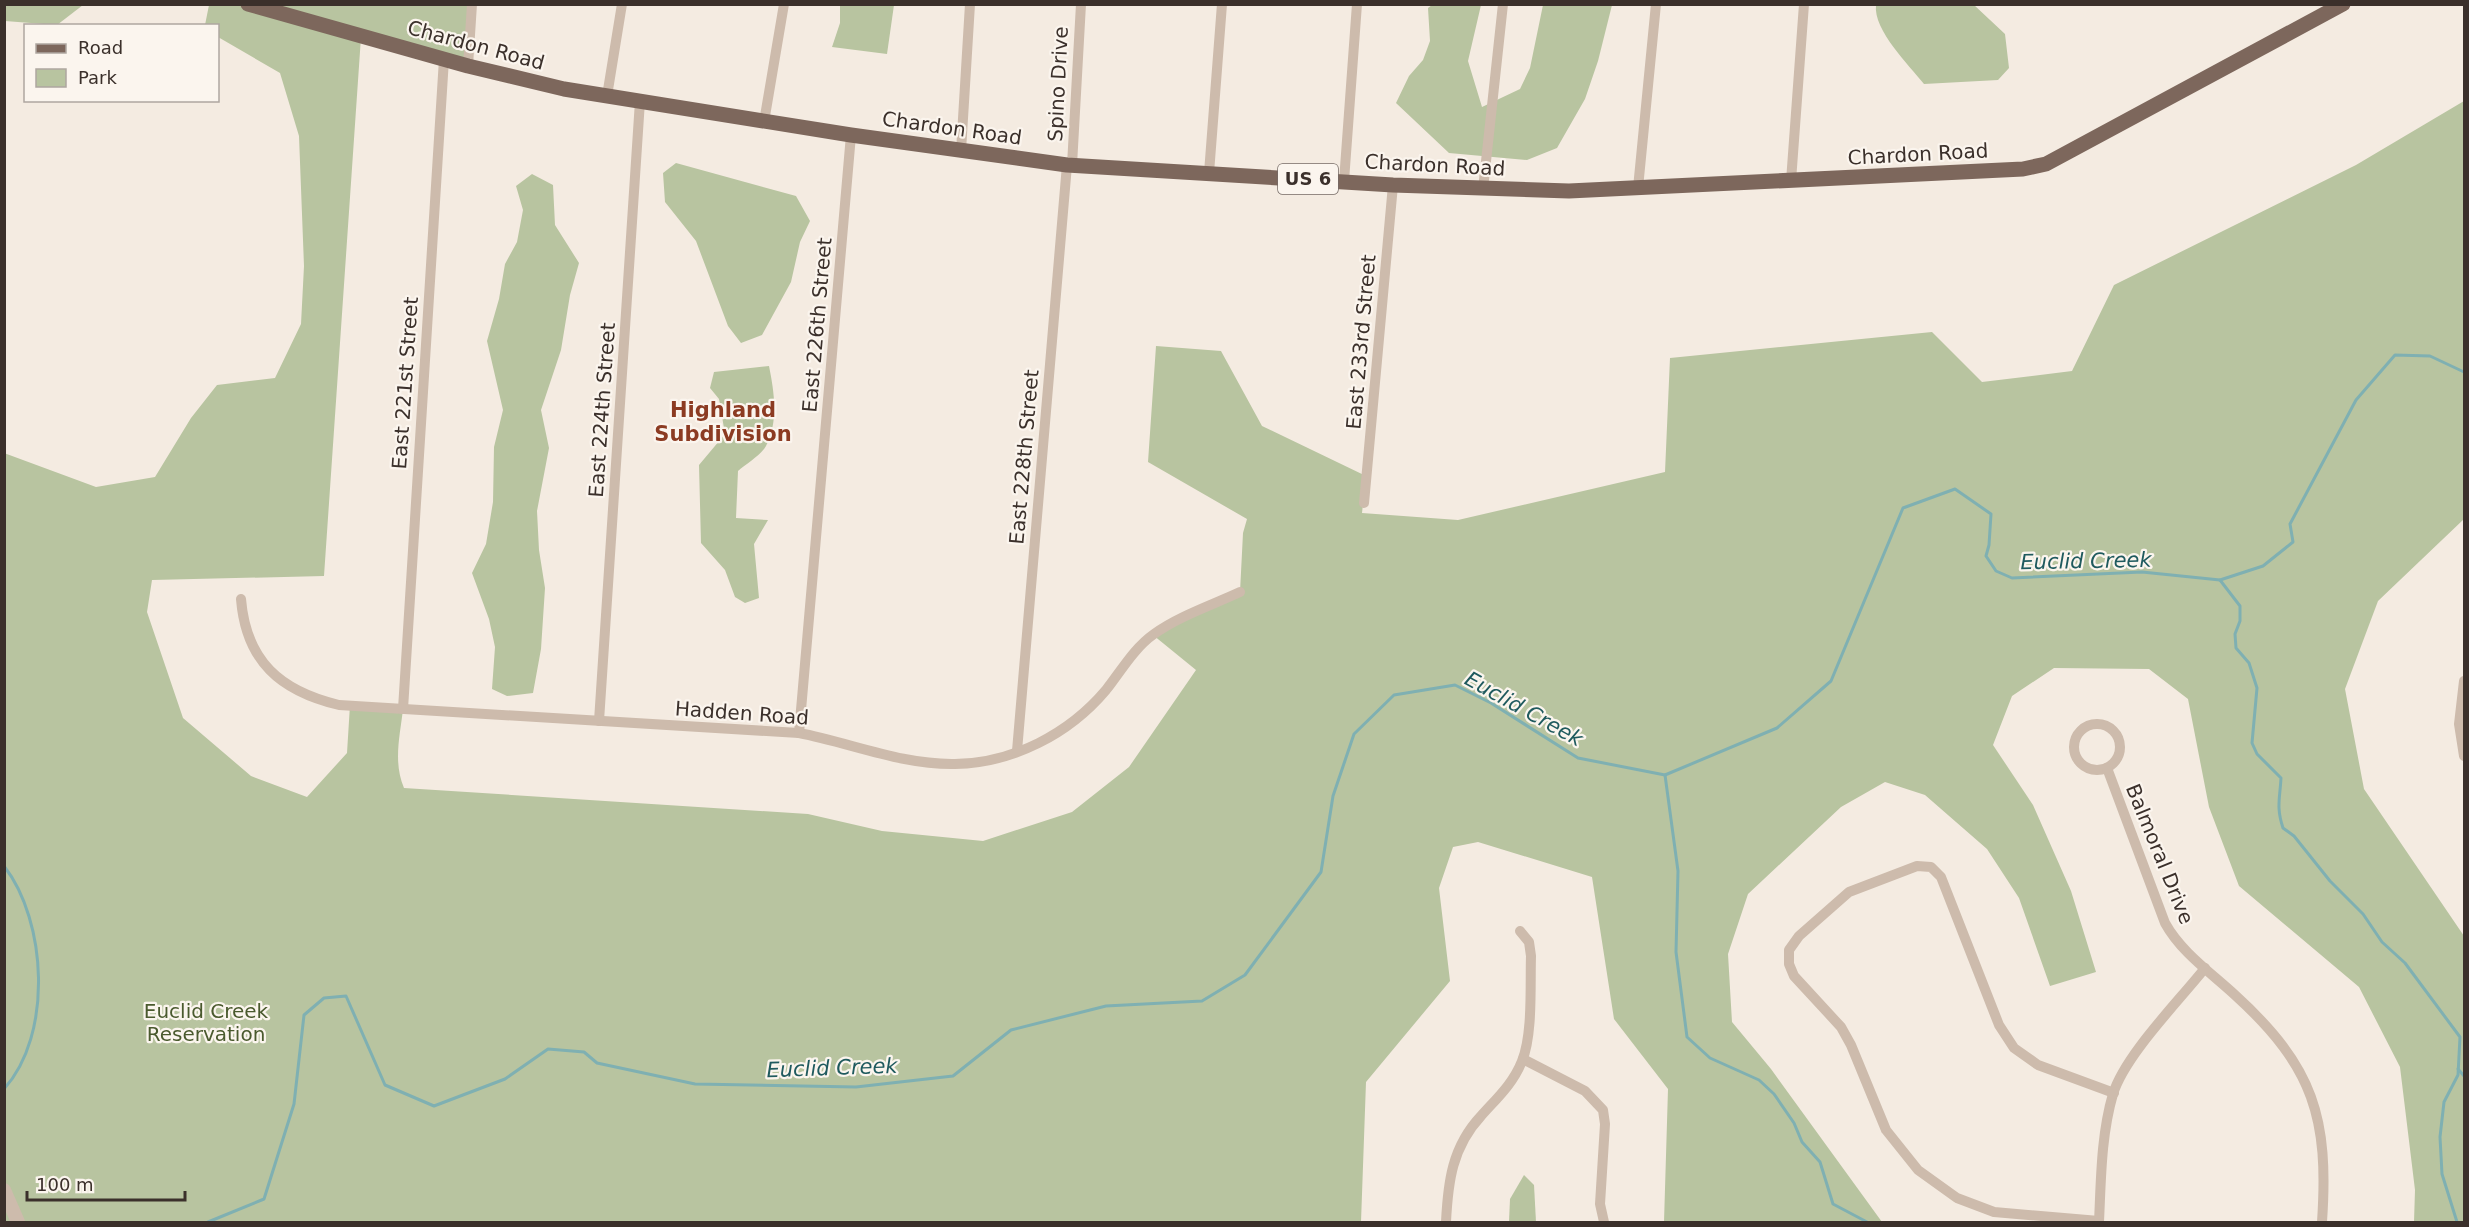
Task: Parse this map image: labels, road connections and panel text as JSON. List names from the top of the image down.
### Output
{
  "streets": {
    "main road": ["Chardon Road", "US 6"],
    "street": [
      "Spino Drive",
      "East 226th Street",
      "East 233rd Street",
      "East 221st Street",
      "East 224th Street",
      "East 228th Street",
      "Hadden Road",
      "Balmoral Drive"
    ]
  },
  "crossings": [
    ["Chardon Road", "Spino Drive"],
    ["Chardon Road", "East 226th Street"],
    ["Chardon Road", "East 233rd Street"],
    ["Chardon Road", "East 221st Street"],
    ["Chardon Road", "East 224th Street"],
    ["Chardon Road", "East 228th Street"],
    ["Spino Drive", "East 228th Street"],
    ["East 226th Street", "Hadden Road"],
    ["East 221st Street", "Hadden Road"],
    ["East 224th Street", "Hadden Road"],
    ["East 228th Street", "Hadden Road"]
  ],
  "districts": ["Highland Subdivision"],
  "water": ["Euclid Creek"],
  "parks": ["Euclid Creek Reservation"],
  "legend": ["Road", "Park"],
  "scale_bar": "100 m"
}
